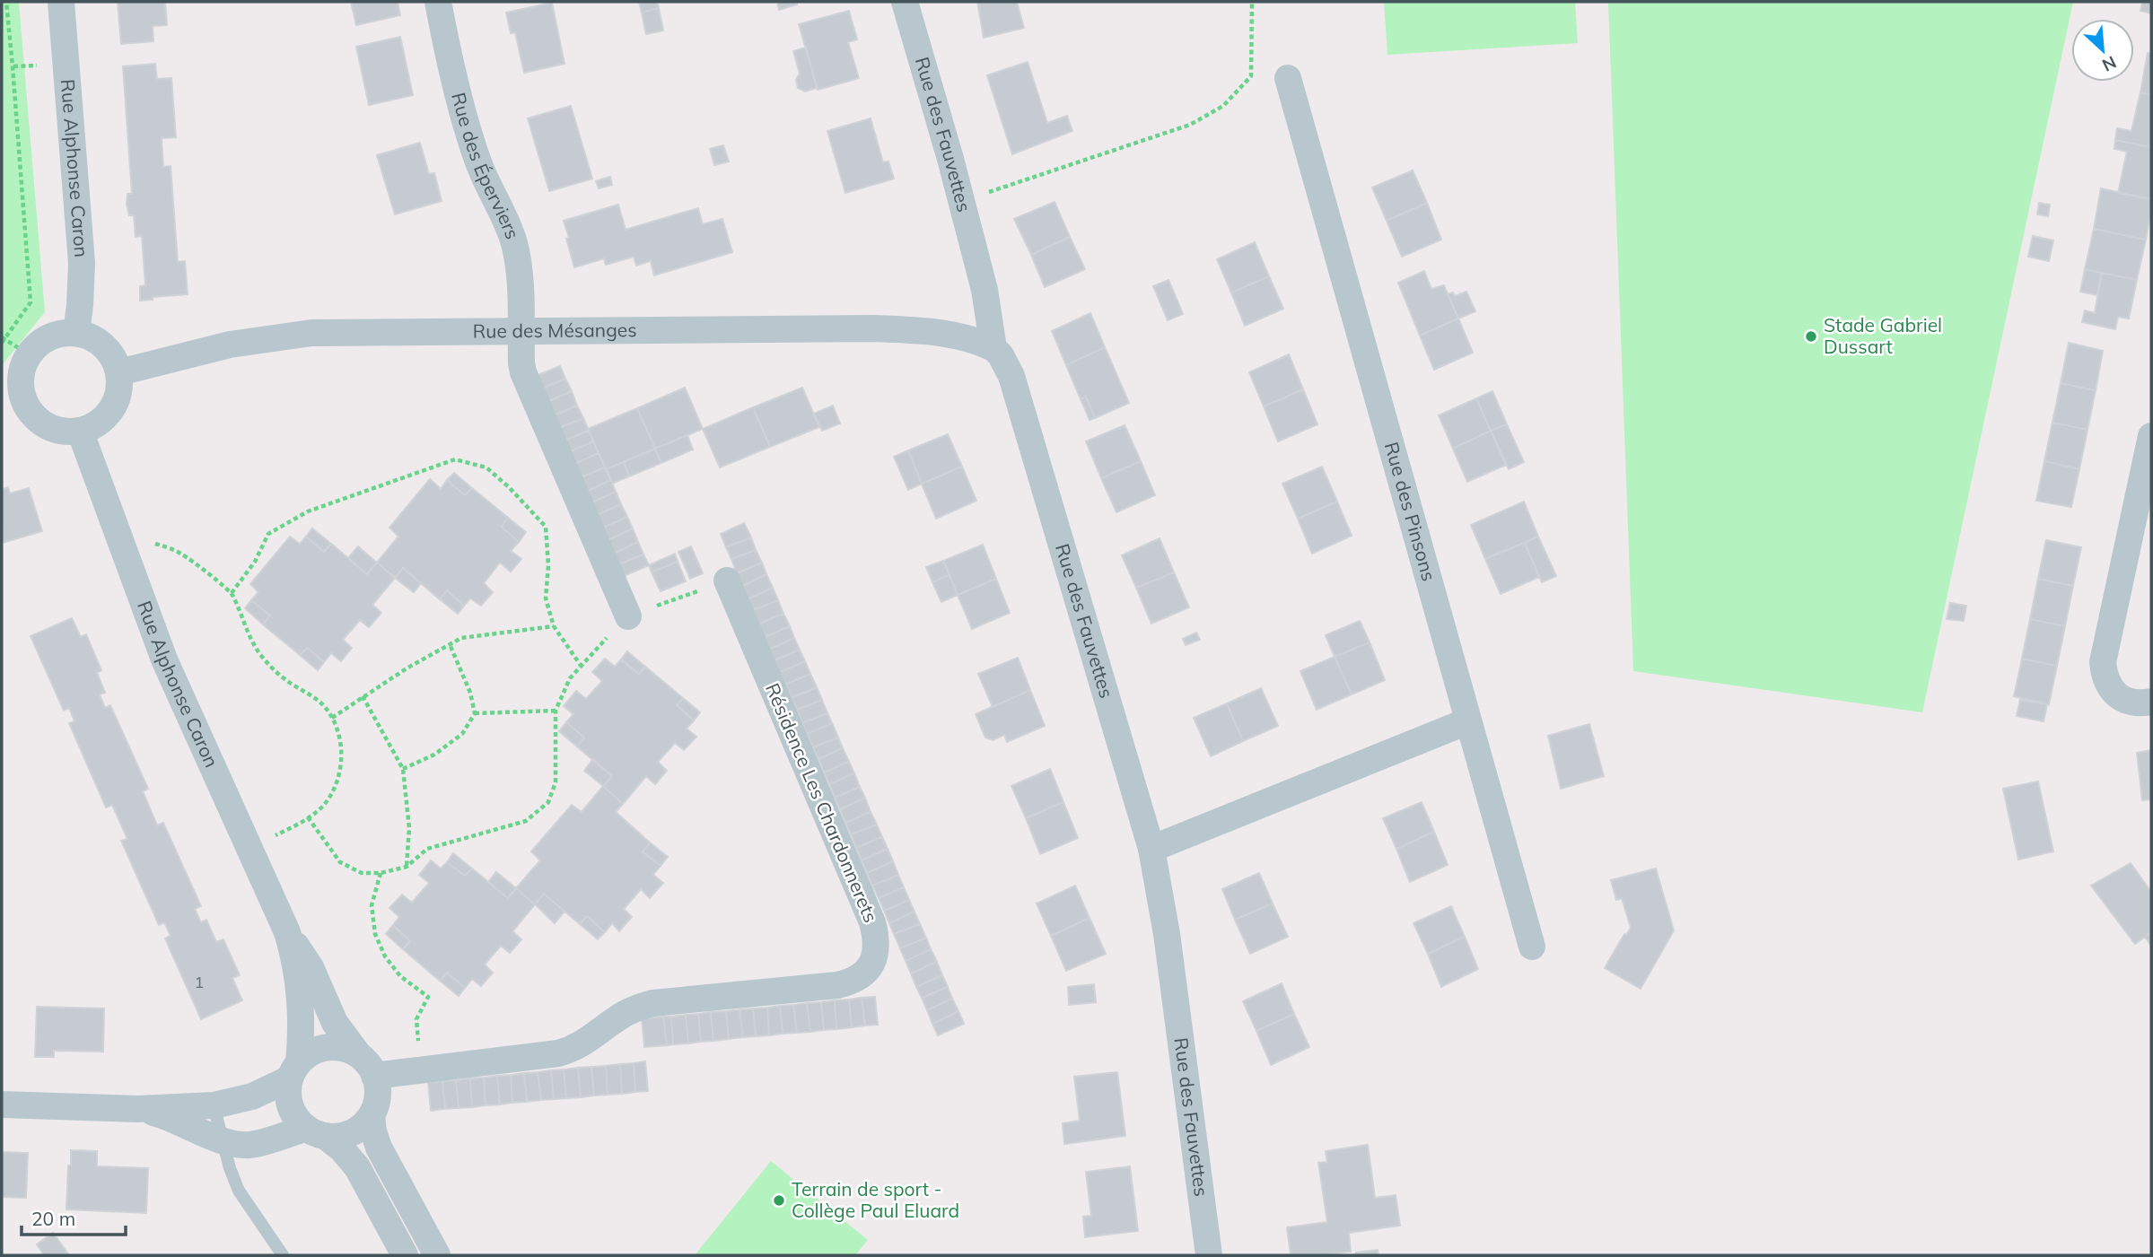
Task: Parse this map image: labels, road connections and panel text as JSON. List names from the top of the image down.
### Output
{
  "streets": {
    "street": [
      "Rue des Fauvettes",
      "Rue des Éperviers",
      "Rue Alphonse Caron",
      "Rue des Mésanges",
      "Rue des Pinsons",
      "Résidence Les Chardonnerets"
    ]
  },
  "crossings": [
    ["Rue des Fauvettes", "Rue des Mésanges"],
    ["Rue des Éperviers", "Rue des Mésanges"],
    ["Rue Alphonse Caron", "Rue des Mésanges"],
    ["Rue Alphonse Caron", "Résidence Les Chardonnerets"]
  ],
  "places": ["Stade Gabriel Dussart", "Terrain de sport - Collège Paul Eluard"],
  "house_numbers": ["1"],
  "scale_bar": "20 m",
  "north": "bottom right"
}
